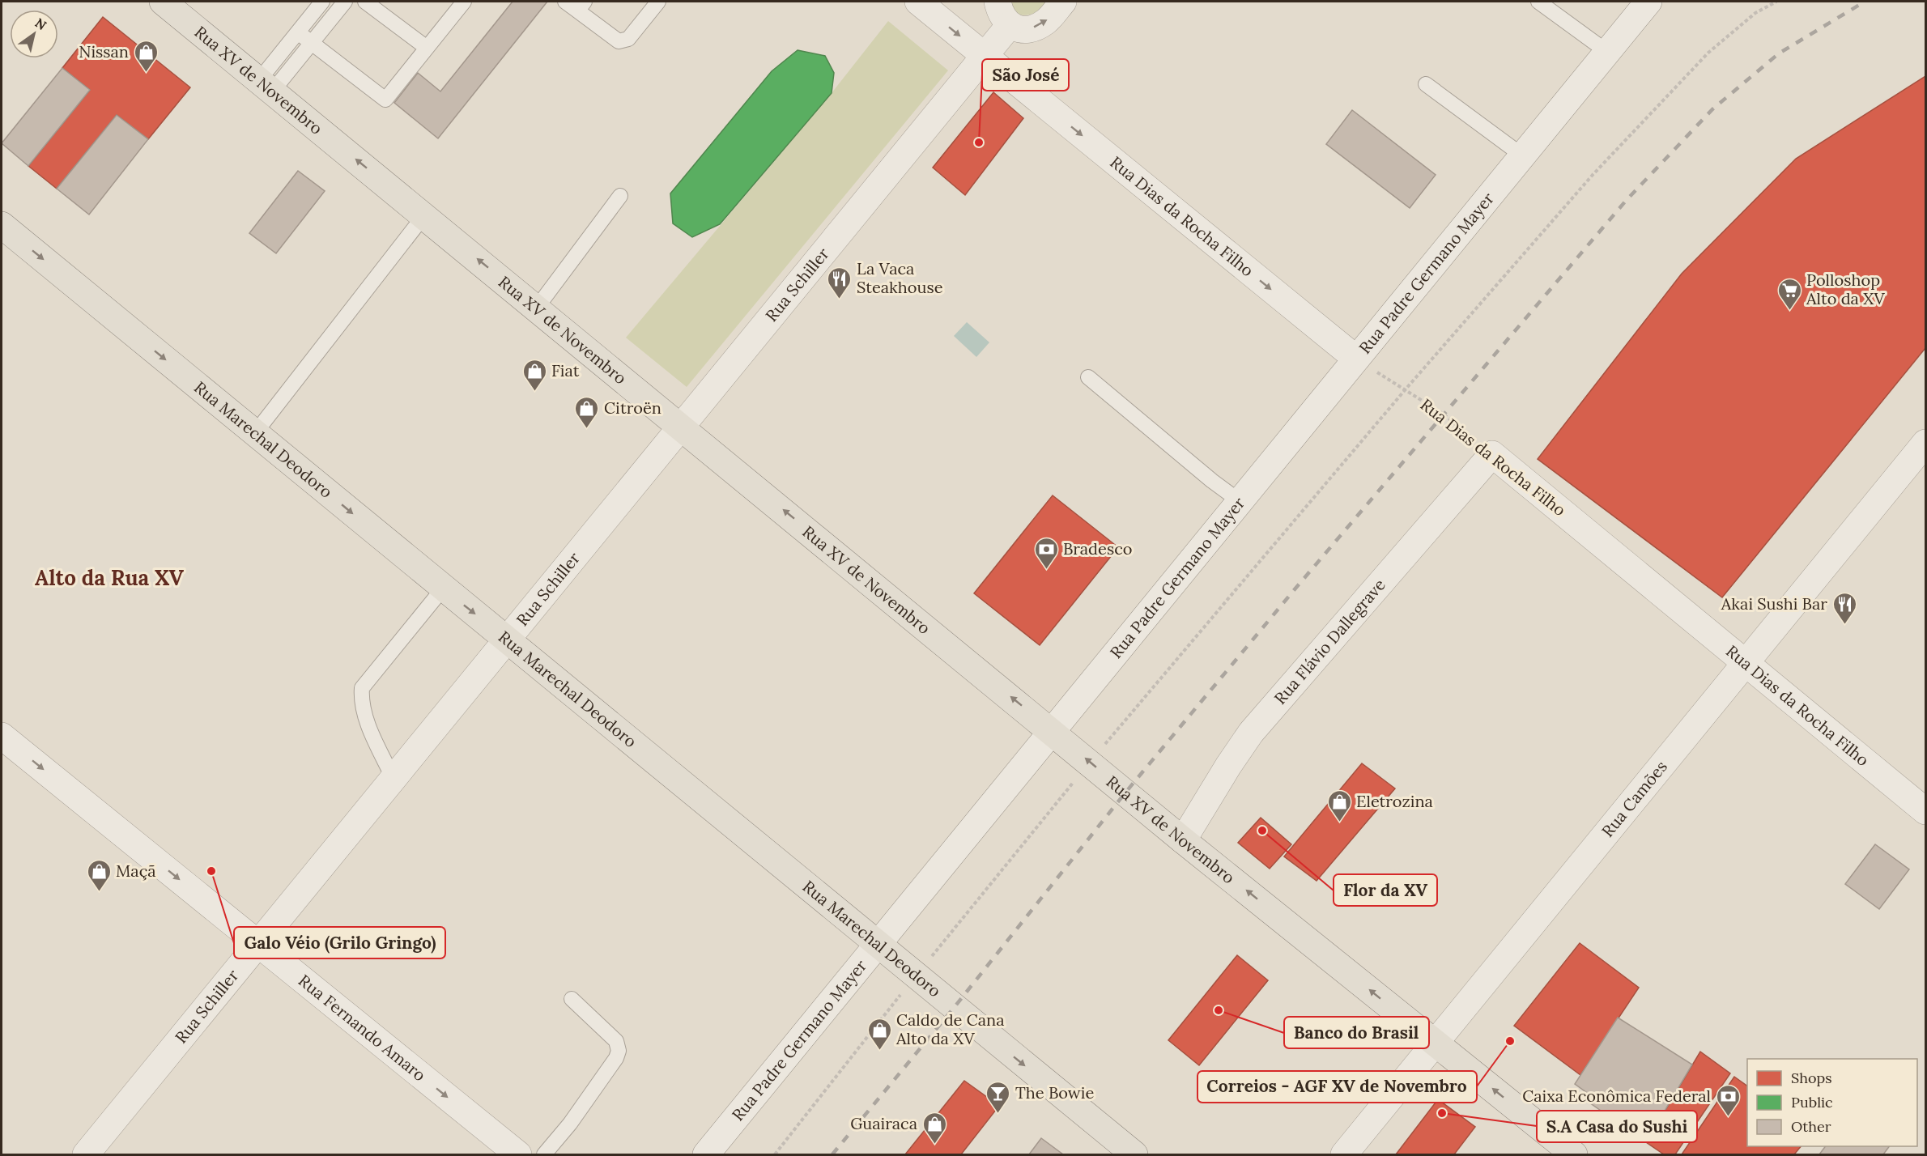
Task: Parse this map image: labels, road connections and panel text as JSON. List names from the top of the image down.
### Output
{
  "streets": {
    "main road": ["Rua XV de Novembro", "Rua Marechal Deodoro"],
    "street": [
      "Rua Dias da Rocha Filho",
      "Rua Padre Germano Mayer",
      "Rua Schiller",
      "Rua Flávio Dallegrave",
      "Rua Camões",
      "Rua Fernando Amaro"
    ]
  },
  "crossings": [
    ["Rua XV de Novembro", "Rua Padre Germano Mayer"],
    ["Rua XV de Novembro", "Rua Schiller"],
    ["Rua XV de Novembro", "Rua Flávio Dallegrave"],
    ["Rua XV de Novembro", "Rua Camões"],
    ["Rua Dias da Rocha Filho", "Rua Padre Germano Mayer"],
    ["Rua Dias da Rocha Filho", "Rua Schiller"],
    ["Rua Dias da Rocha Filho", "Rua Flávio Dallegrave"],
    ["Rua Dias da Rocha Filho", "Rua Camões"],
    ["Rua Padre Germano Mayer", "Rua Marechal Deodoro"],
    ["Rua Schiller", "Rua Marechal Deodoro"],
    ["Rua Schiller", "Rua Fernando Amaro"]
  ],
  "one_way": [
    "Rua XV de Novembro",
    "Rua Dias da Rocha Filho",
    "Rua Marechal Deodoro",
    "Rua Fernando Amaro"
  ],
  "districts": ["Alto da Rua XV"],
  "places": {
    "shop": [
      "Nissan",
      "Fiat",
      "Citroën",
      "Eletrozina",
      "Maçã",
      "Caldo de Cana Alto da XV",
      "Guairaca"
    ],
    "other": [
      "São José",
      "Flor da XV",
      "Galo Véio (Grilo Gringo)",
      "Banco do Brasil",
      "Correios - AGF XV de Novembro",
      "S.A Casa do Sushi"
    ],
    "restaurant": ["La Vaca Steakhouse", "Akai Sushi Bar"],
    "supermarket": ["Polloshop Alto da XV"],
    "bank": ["Bradesco", "Caixa Econômica Federal"],
    "bar": ["The Bowie"]
  },
  "legend": ["Shops", "Public", "Other"],
  "north": "top right"
}
